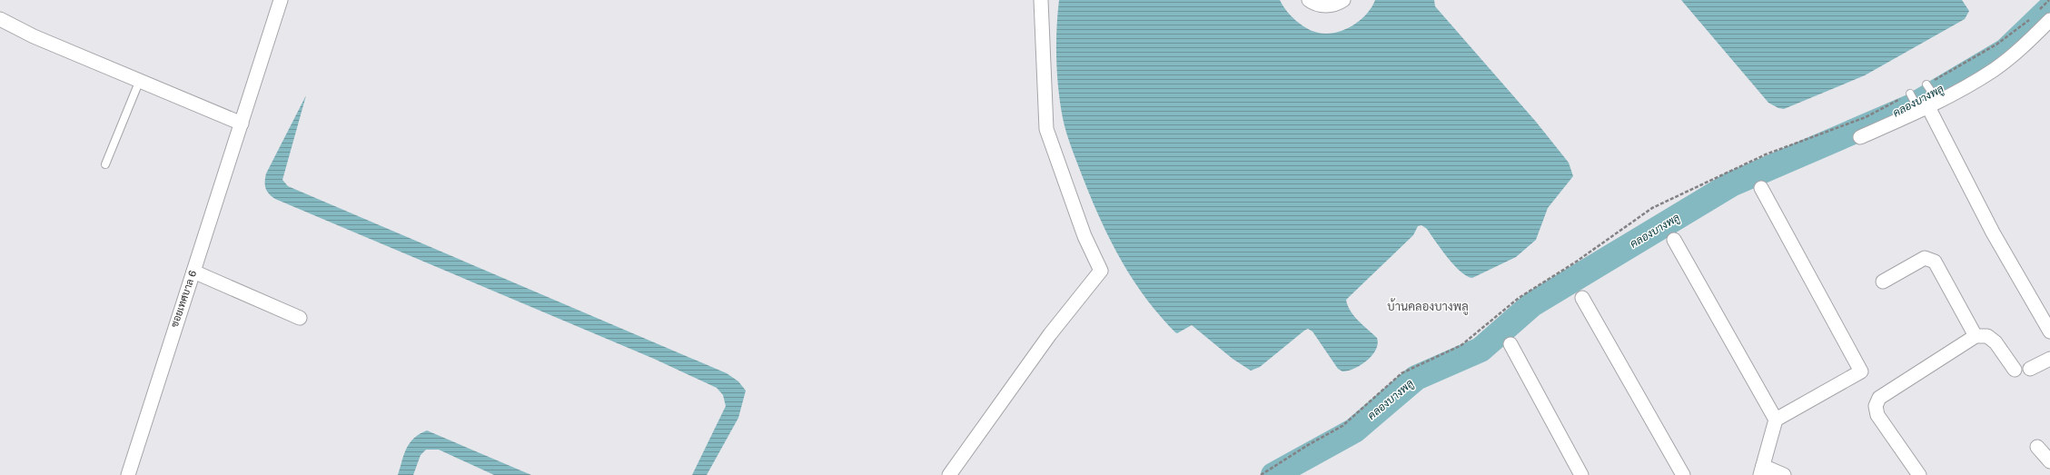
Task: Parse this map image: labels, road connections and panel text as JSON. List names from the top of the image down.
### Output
{
  "streets": {
    "street": ["ซอยเทศบาล 6"]
  },
  "districts": ["บ้านคลองบางพลู"],
  "water": ["คลองบางพลู"]
}
